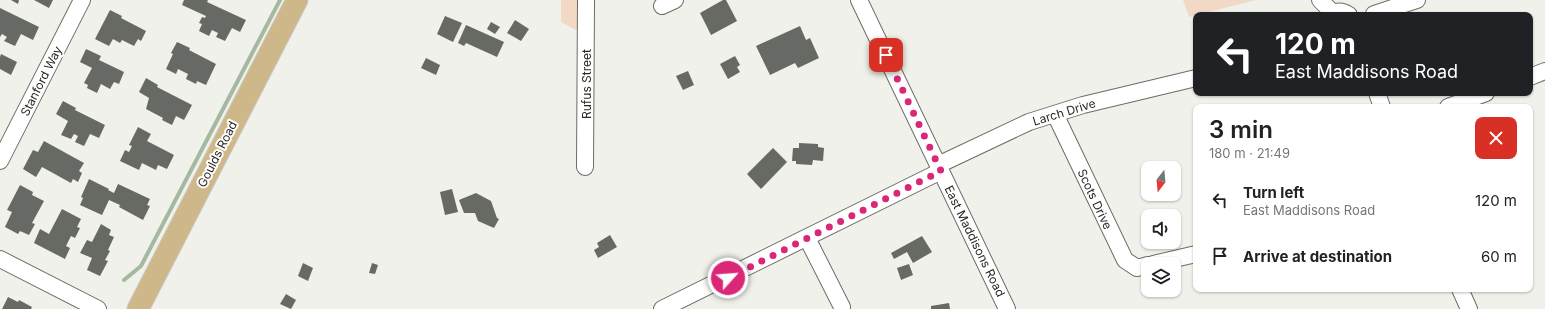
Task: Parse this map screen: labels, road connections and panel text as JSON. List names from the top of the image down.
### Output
{
  "streets": {
    "main road": ["Goulds Road"],
    "street": [
      "Stanford Way",
      "Rufus Street",
      "Larch Drive",
      "Scots Drive",
      "East Maddisons Road"
    ]
  },
  "crossings": [
    ["Larch Drive", "Scots Drive"],
    ["Larch Drive", "East Maddisons Road"]
  ],
  "north": "bottom",
  "page": {
    "turn": ["120 m", "East Maddisons Road"],
    "heading": ["3 min", "180 m · 21:49"],
    "list": [
      {
        "name": "Turn left",
        "note": "East Maddisons Road",
        "value": "120 m"
      },
      {
        "name": "Arrive at destination",
        "value": "60 m"
      }
    ]
  }
}
